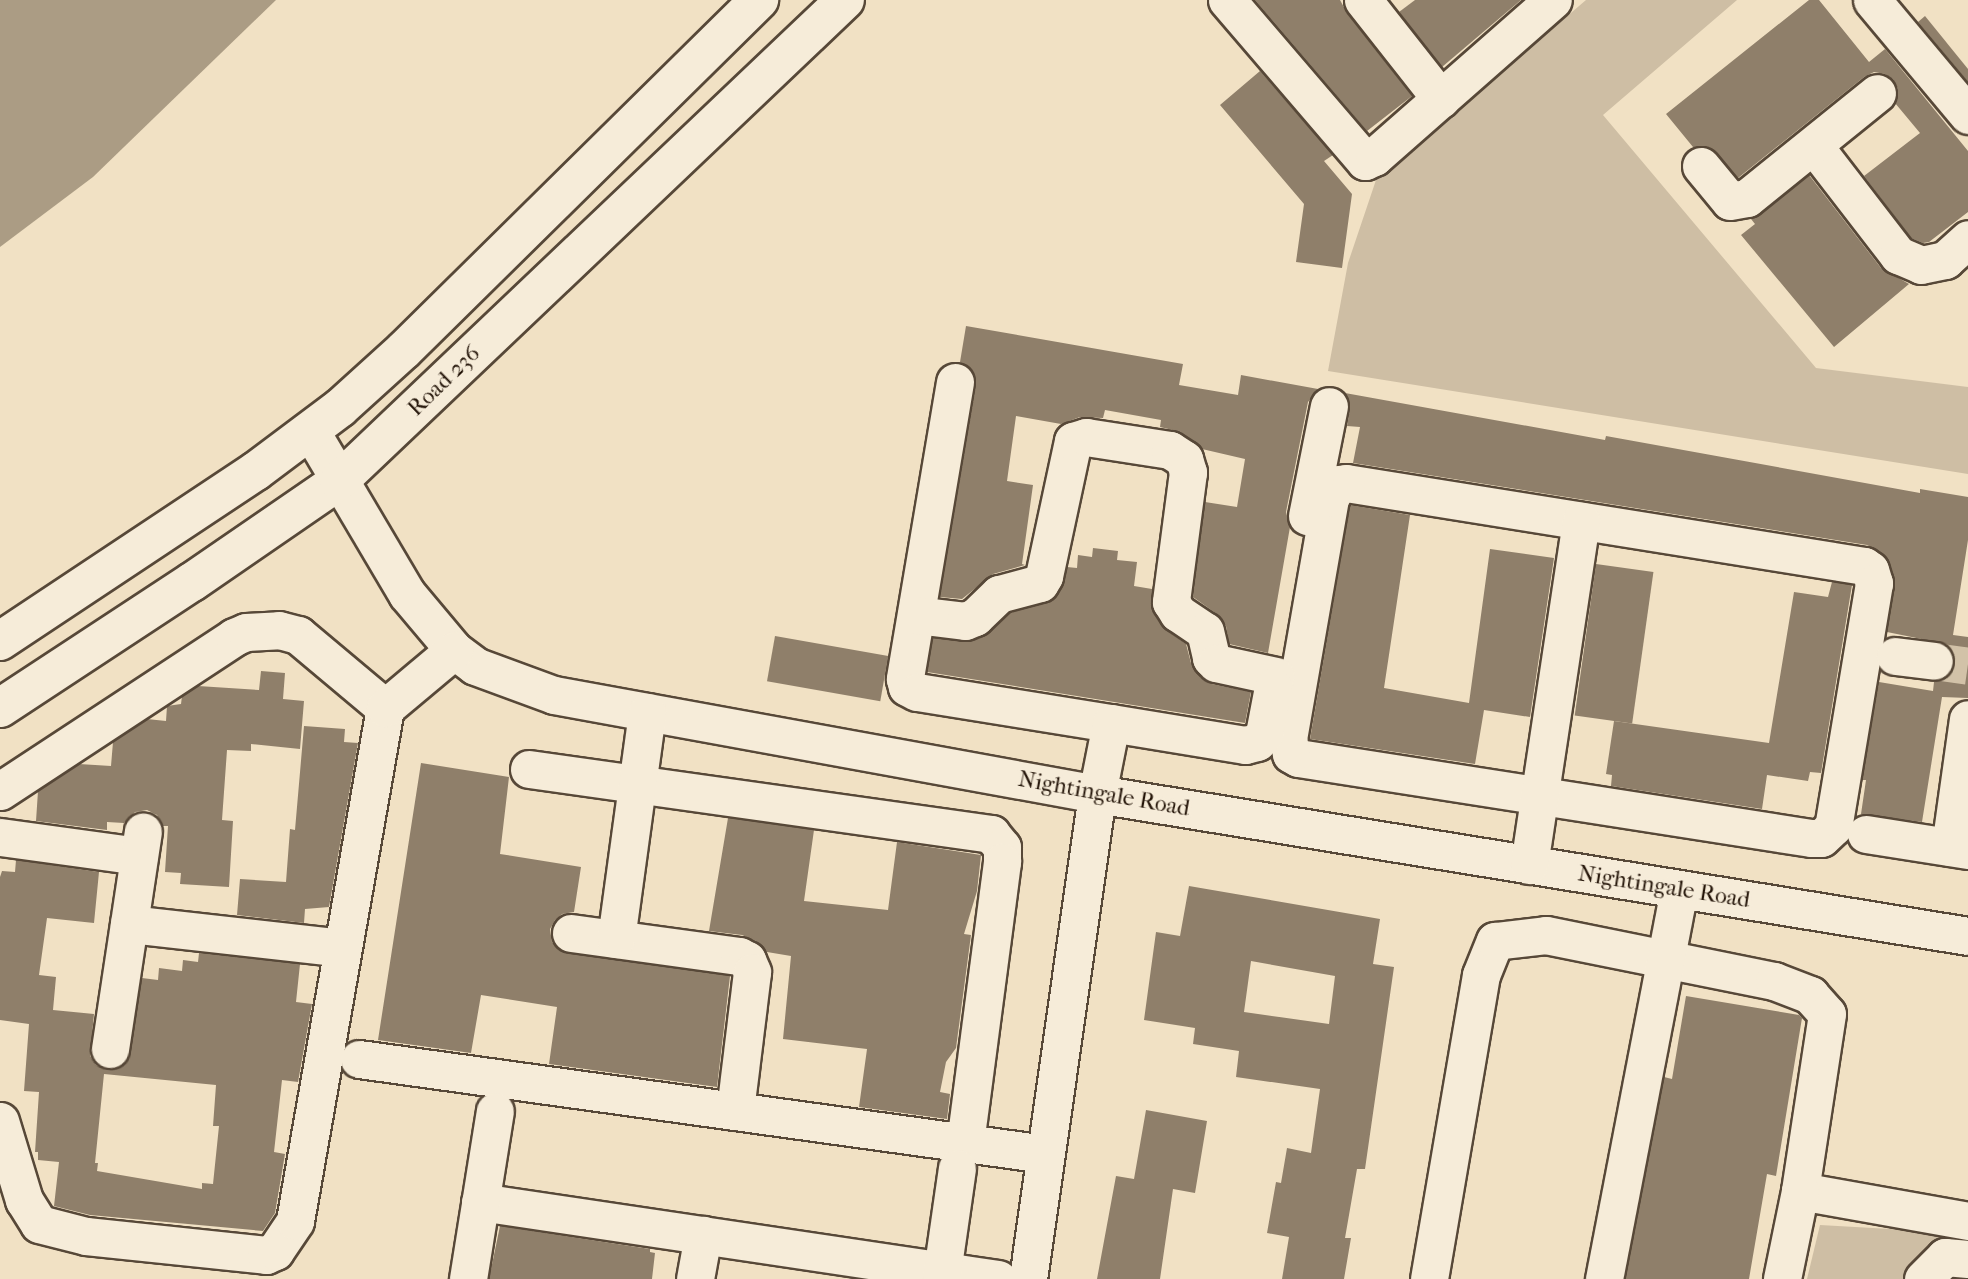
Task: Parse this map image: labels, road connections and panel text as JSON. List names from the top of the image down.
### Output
{
  "streets": {
    "street": ["Road 236", "Nightingale Road"]
  },
  "crossings": [
    ["Road 236", "Nightingale Road"]
  ]
}
